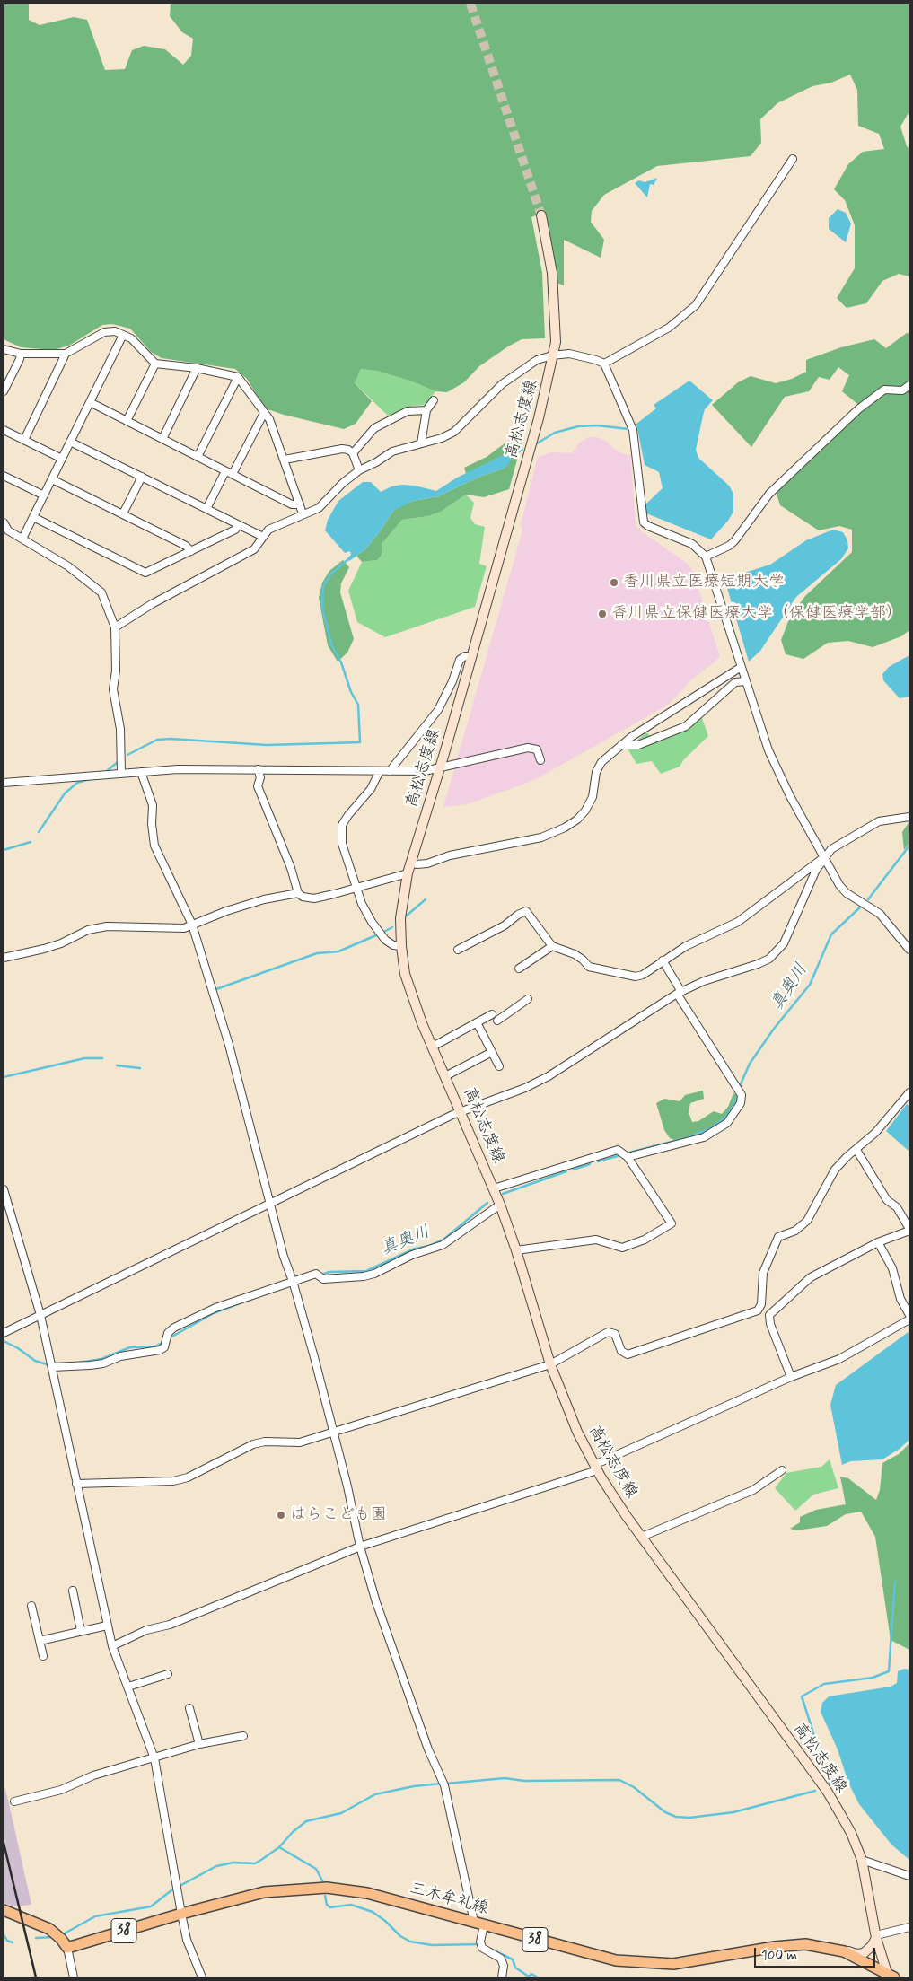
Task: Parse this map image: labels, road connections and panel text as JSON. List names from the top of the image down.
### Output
{
  "streets": {
    "main road": ["高松志度線", "三木牟礼線", "38"]
  },
  "crossings": [
    ["高松志度線", "三木牟礼線"]
  ],
  "water": ["真奥川"],
  "places": ["香川県立医療短期大学", "香川県立保健医療大学（保健医療学部）", "はらこども園"],
  "scale_bar": "100 m"
}
